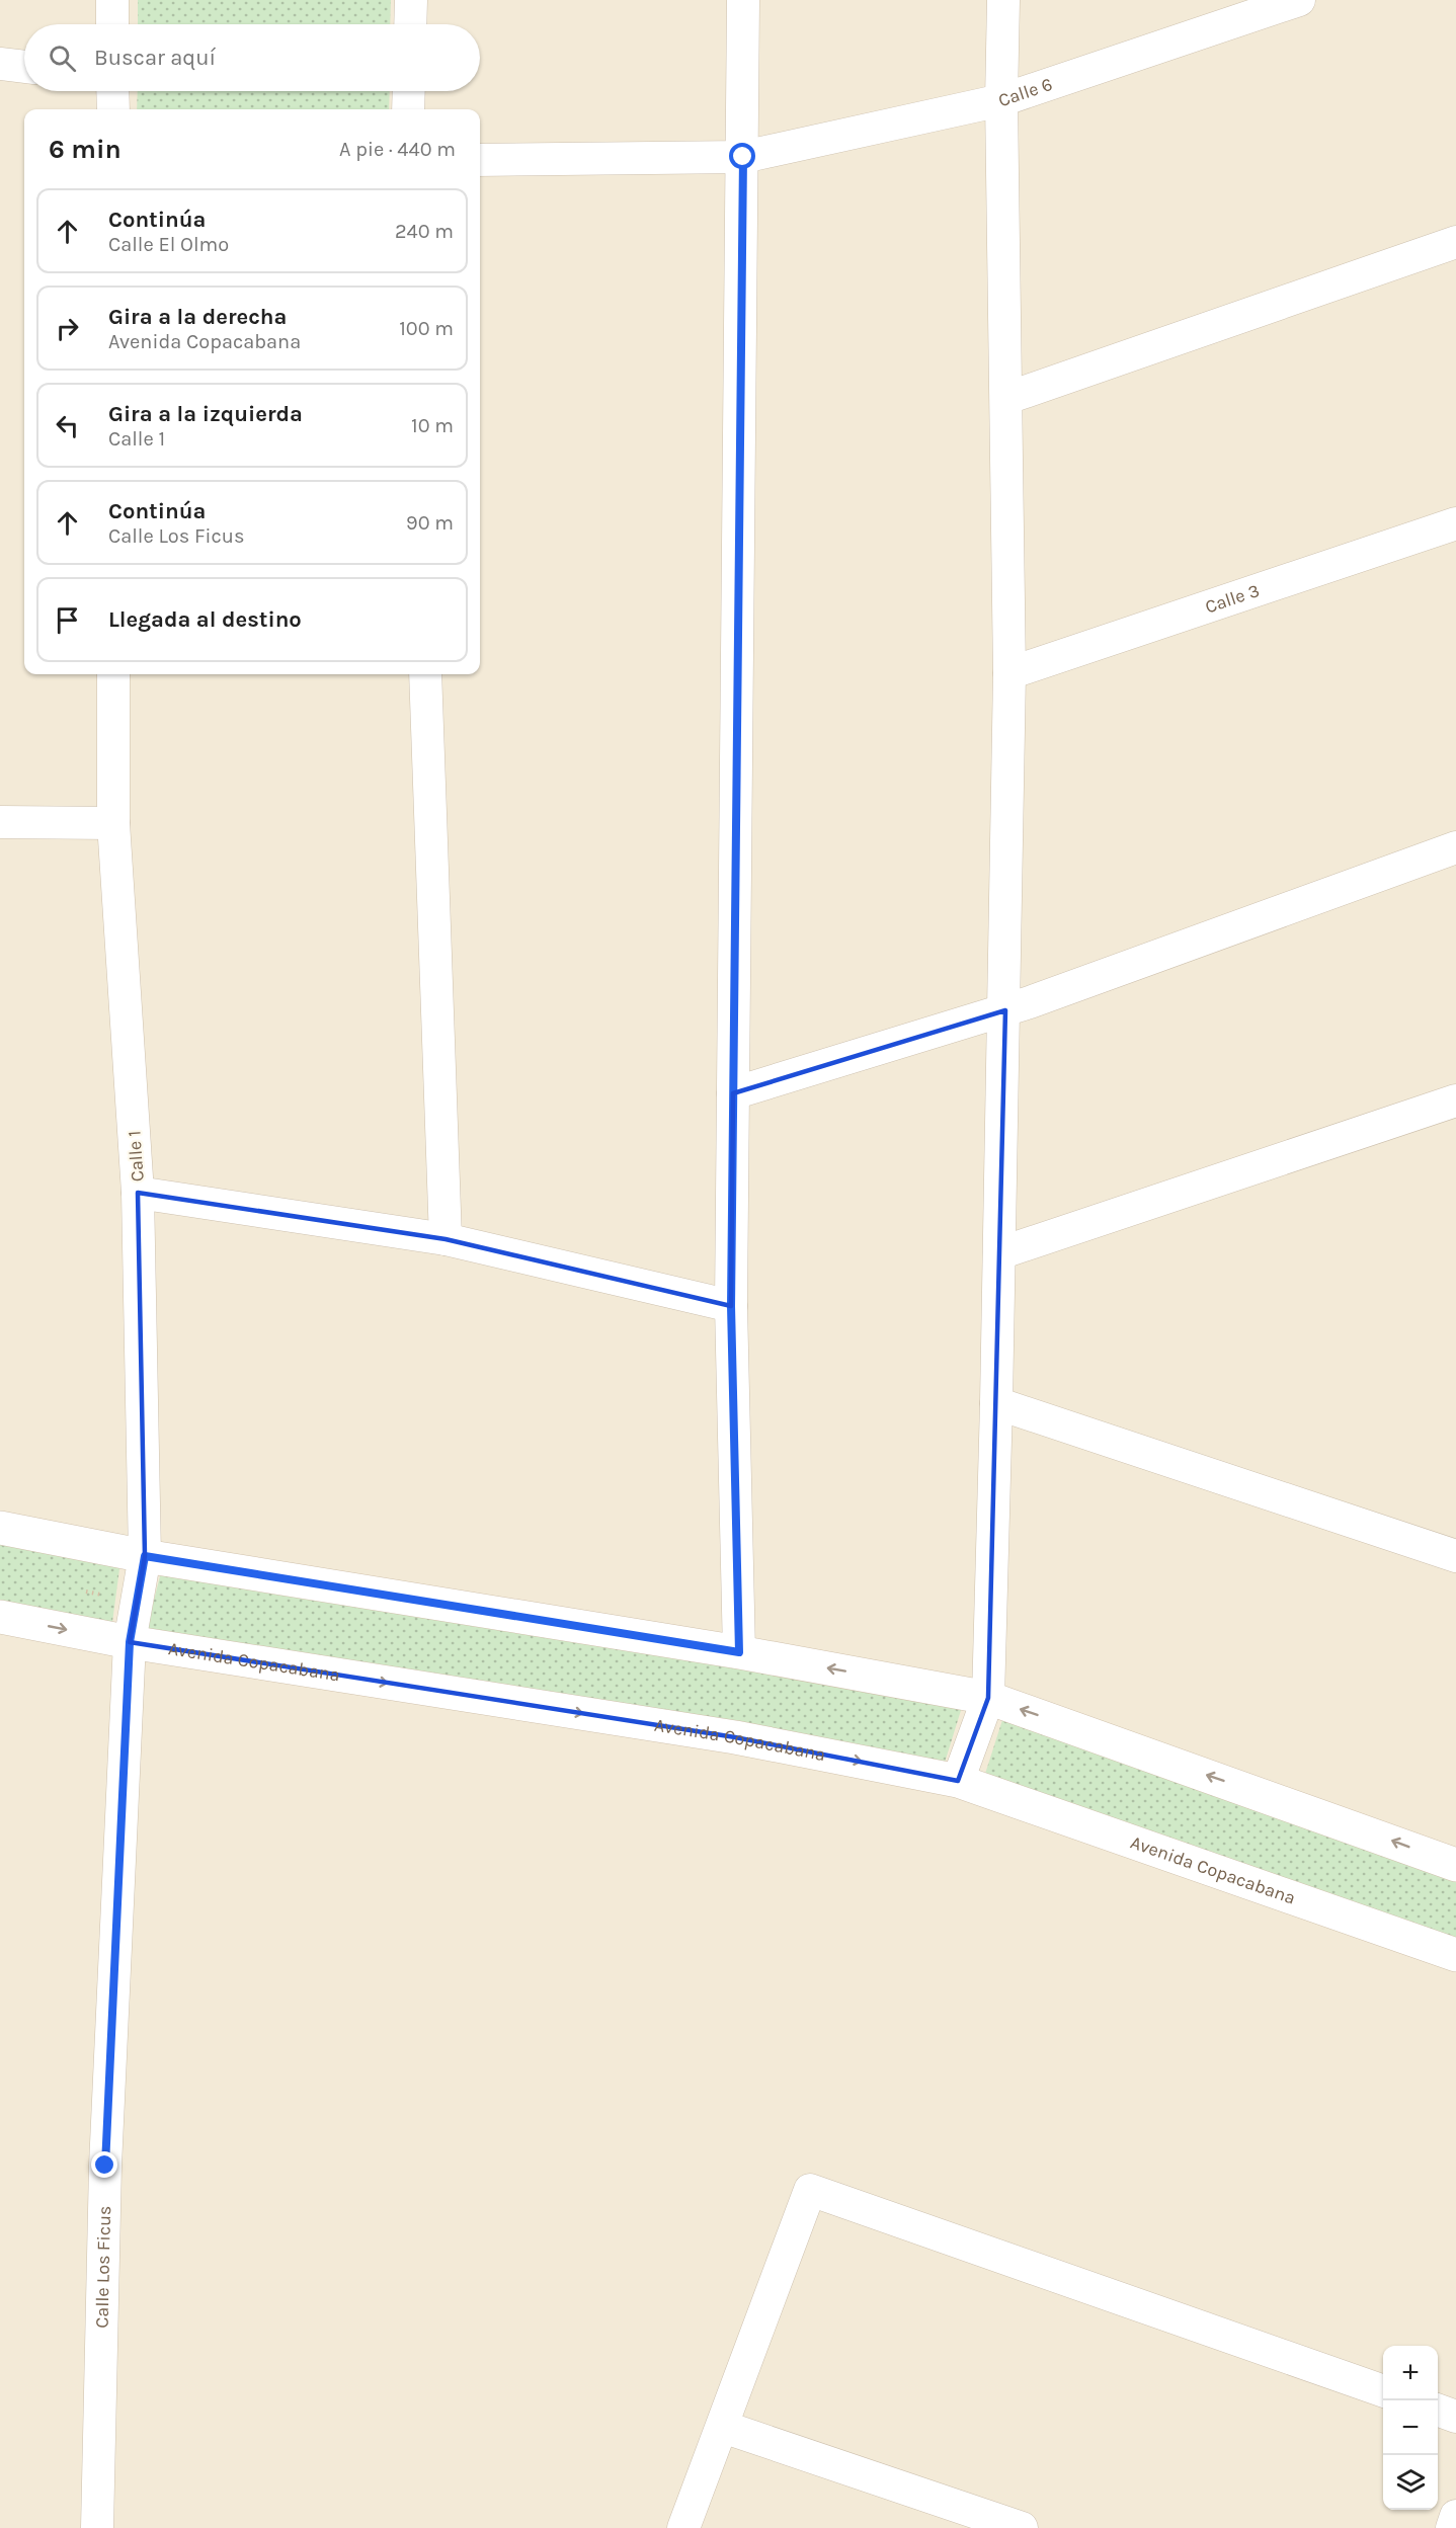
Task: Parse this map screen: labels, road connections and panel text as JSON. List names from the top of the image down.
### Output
{
  "streets": {
    "main road": ["Avenida Copacabana"],
    "street": [
      "Calle 6",
      "Calle 3",
      "Calle 1",
      "Calle Los Ficus"
    ]
  },
  "crossings": [
    ["Calle 1", "Avenida Copacabana"],
    ["Calle 1", "Calle Los Ficus"],
    ["Avenida Copacabana", "Calle Los Ficus"]
  ],
  "page": {
    "search": "Buscar aquí",
    "heading": ["6 min", "A pie · 440 m"],
    "list": [
      ["Continúa", "Calle El Olmo", "240 m"],
      ["Gira a la derecha", "Avenida Copacabana", "100 m"],
      ["Gira a la izquierda", "Calle 1", "10 m"],
      ["Continúa", "Calle Los Ficus", "90 m"],
      "Llegada al destino"
    ],
    "map_buttons": ["+", "−"]
  }
}
